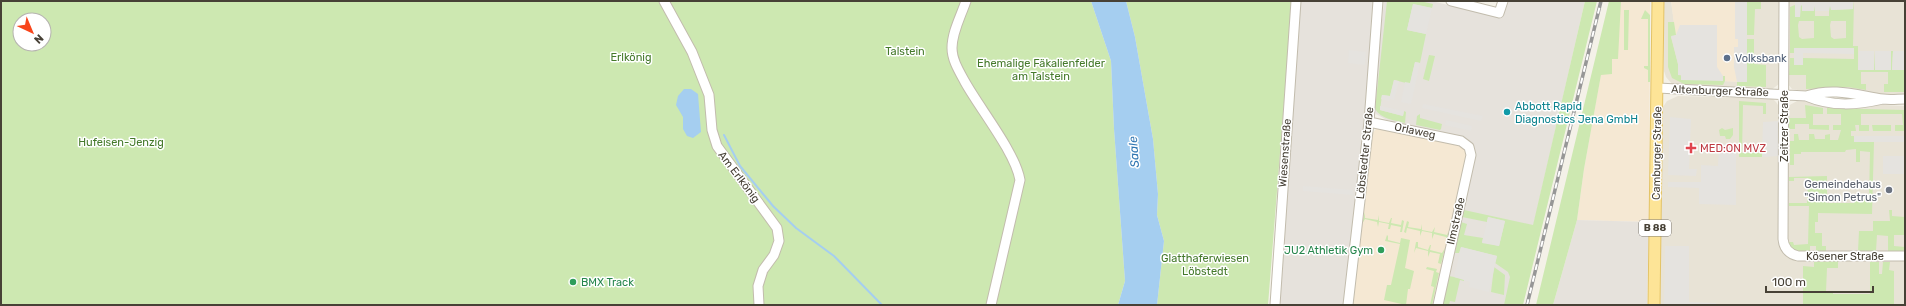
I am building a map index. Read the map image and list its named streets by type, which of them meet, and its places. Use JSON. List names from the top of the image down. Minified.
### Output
{"streets":{"main road":["Camburger Straße","B 88"],"street":["Altenburger Straße","Zeitzer Straße","Orlaweg","Wiesenstraße","Löbstedter Straße","Am Erlkönig","Ilmstraße","Kösener Straße"]},"crossings":[["Altenburger Straße","Zeitzer Straße"],["Altenburger Straße","Camburger Straße"],["Zeitzer Straße","Kösener Straße"],["Orlaweg","Löbstedter Straße"],["Orlaweg","Ilmstraße"]],"water":["Saale"],"parks":["Talstein","Erlkönig","Ehemalige Fäkalienfelder am Talstein","Hufeisen-Jenzig","Glatthaferwiesen Löbstedt"],"places":{"other":["Volksbank","Abbott Rapid Diagnostics Jena GmbH","Gemeindehaus \"Simon Petrus\"","JU2 Athletik Gym","BMX Track"],"health":["MED:ON MVZ"]},"scale_bar":"100 m","north":"bottom right"}
